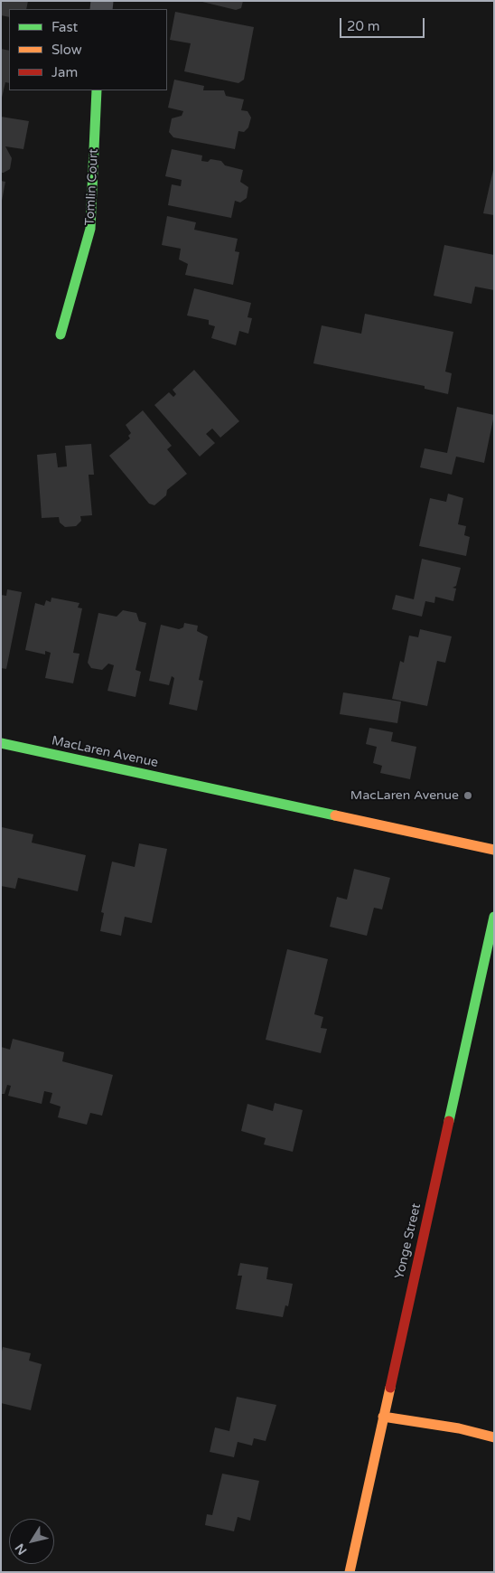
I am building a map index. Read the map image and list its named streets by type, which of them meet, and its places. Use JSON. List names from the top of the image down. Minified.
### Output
{"streets":{"street":["Tomlin Court","MacLaren Avenue","Yonge Street"]},"places":["MacLaren Avenue"],"legend":["Fast","Slow","Jam"],"scale_bar":"20 m","north":"bottom left"}
